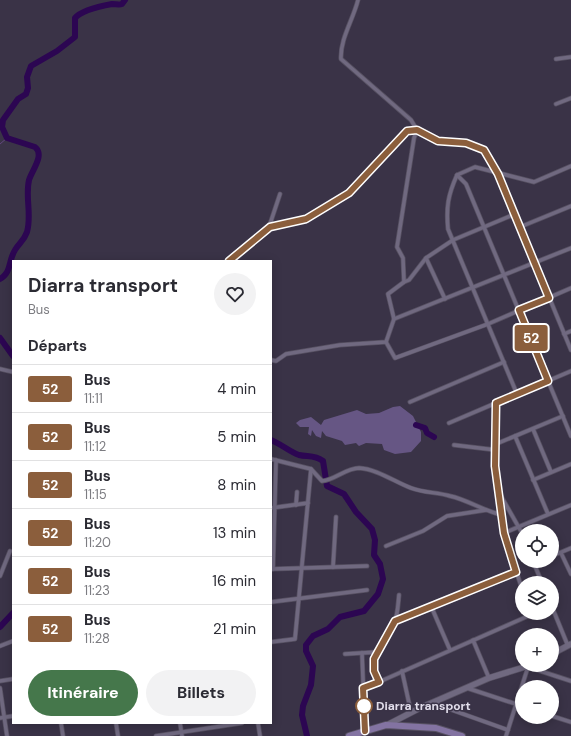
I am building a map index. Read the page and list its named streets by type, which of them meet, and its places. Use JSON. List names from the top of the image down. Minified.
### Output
{"places":["Diarra transport"],"lines":["bus line 52"],"page":{"on_map":"52","heading":[["Diarra transport","Bus"],"Départs"],"list":[{"mark":"52","name":"Bus","note":"11:11","value":"4 min"},{"mark":"52","name":"Bus","note":"11:12","value":"5 min"},{"mark":"52","name":"Bus","note":"11:15","value":"8 min"},{"mark":"52","name":"Bus","note":"11:20","value":"13 min"},{"mark":"52","name":"Bus","note":"11:23","value":"16 min"},{"mark":"52","name":"Bus","note":"11:28","value":"21 min"}],"map_buttons":["+","−"],"buttons":["Itinéraire","Billets"]}}
